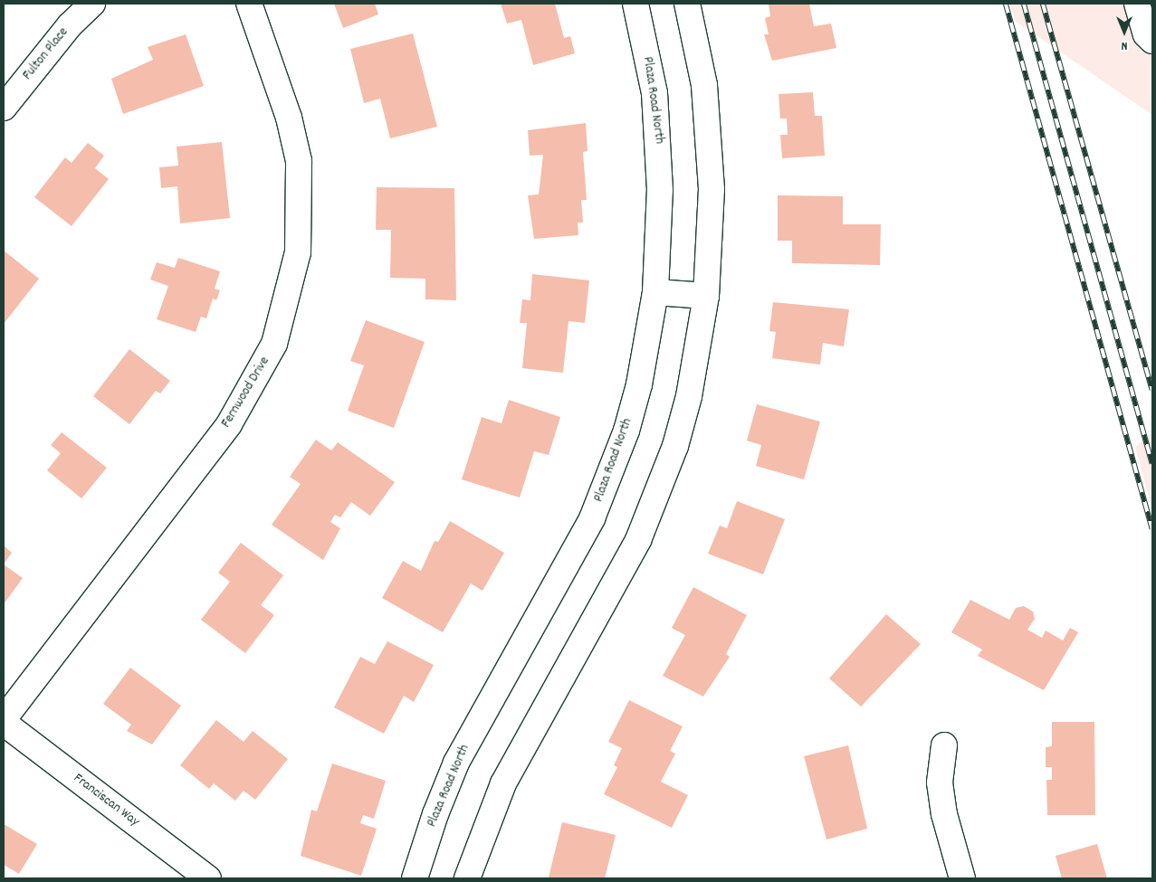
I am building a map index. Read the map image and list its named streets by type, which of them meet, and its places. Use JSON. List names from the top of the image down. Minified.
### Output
{"streets":{"street":["Fulton Place","Plaza Road North","Fernwood Drive","Franciscan Way"]},"crossings":[["Fernwood Drive","Franciscan Way"]],"north":"bottom"}
